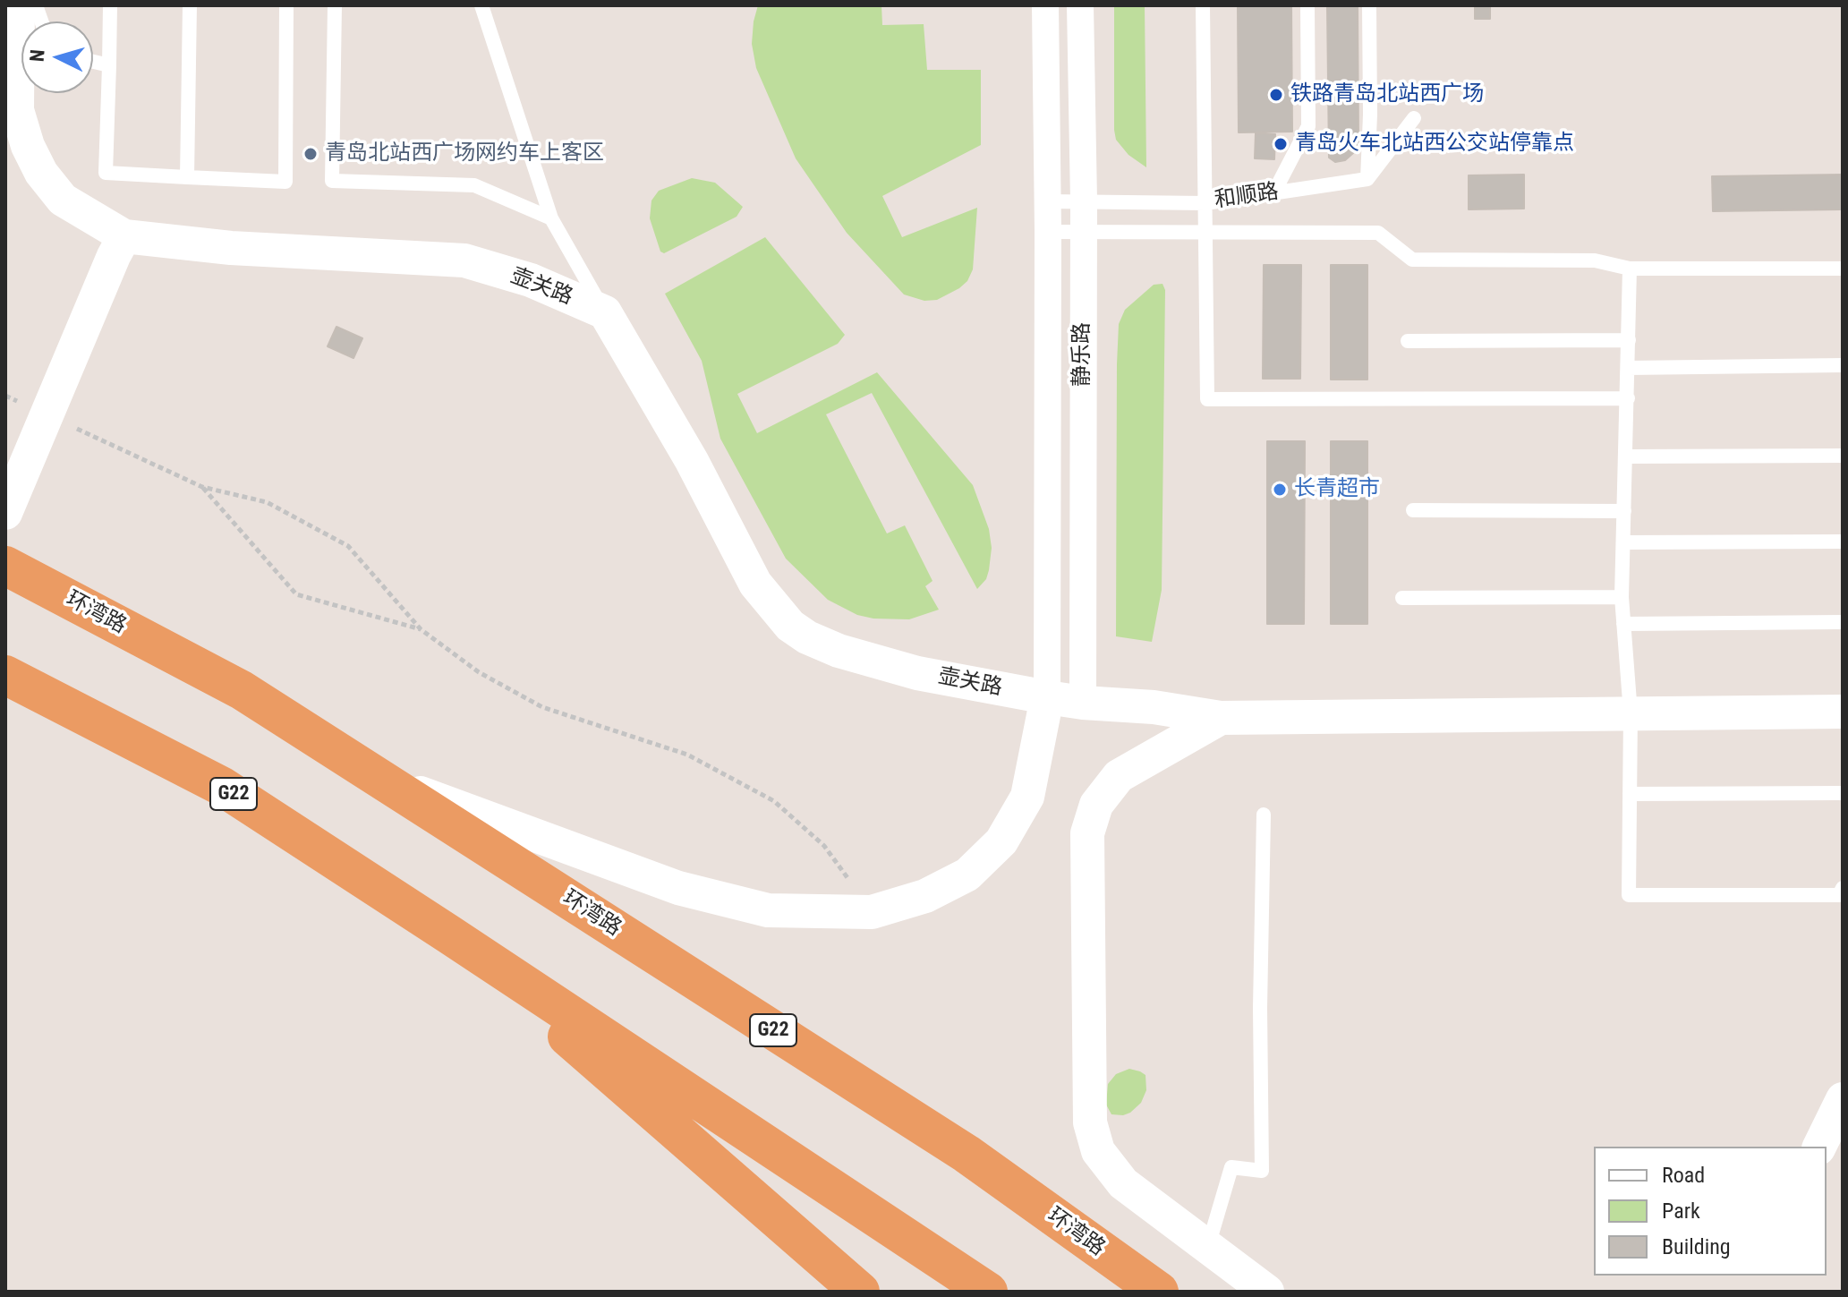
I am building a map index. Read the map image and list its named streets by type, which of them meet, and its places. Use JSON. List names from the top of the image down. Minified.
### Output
{"streets":{"highway":["环湾路","G22"],"street":["壶关路","静乐路"],"lane":["和顺路"]},"crossings":[["和顺路","静乐路"],["壶关路","静乐路"]],"places":["铁路青岛北站西广场","青岛火车北站西公交站停靠点","青岛北站西广场网约车上客区","长青超市"],"legend":["Road","Park","Building"],"north":"left"}
